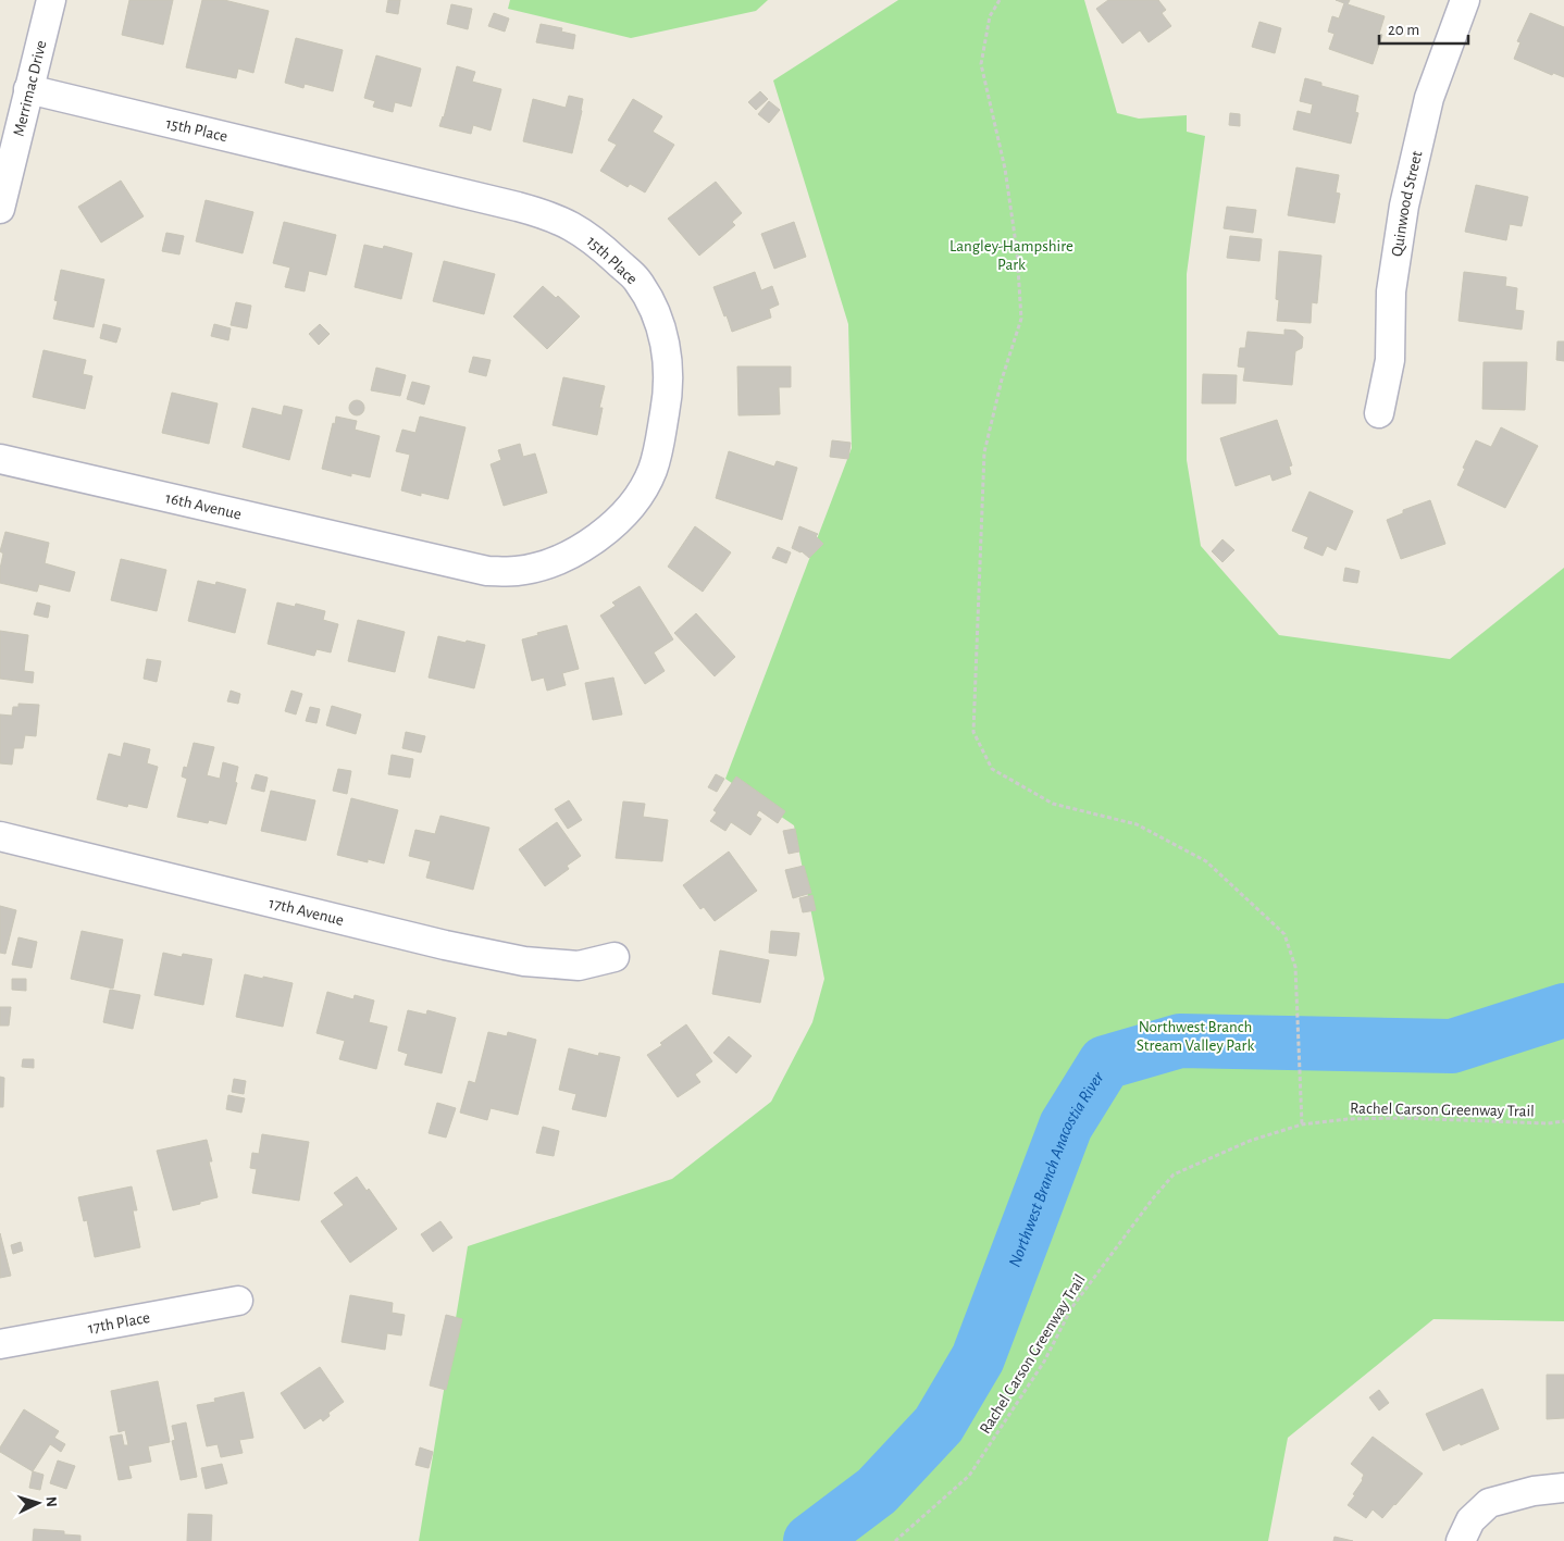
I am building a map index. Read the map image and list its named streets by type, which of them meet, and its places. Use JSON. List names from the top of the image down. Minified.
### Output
{"streets":{"street":["Merrimac Drive","15th Place","Quinwood Street","16th Avenue","17th Avenue","17th Place"],"path":["Rachel Carson Greenway Trail"]},"crossings":[["Merrimac Drive","15th Place"],["15th Place","16th Avenue"]],"water":["Northwest Branch Anacostia River"],"parks":["Langley-Hampshire Park","Northwest Branch Stream Valley Park"],"scale_bar":"20 m","north":"right"}
